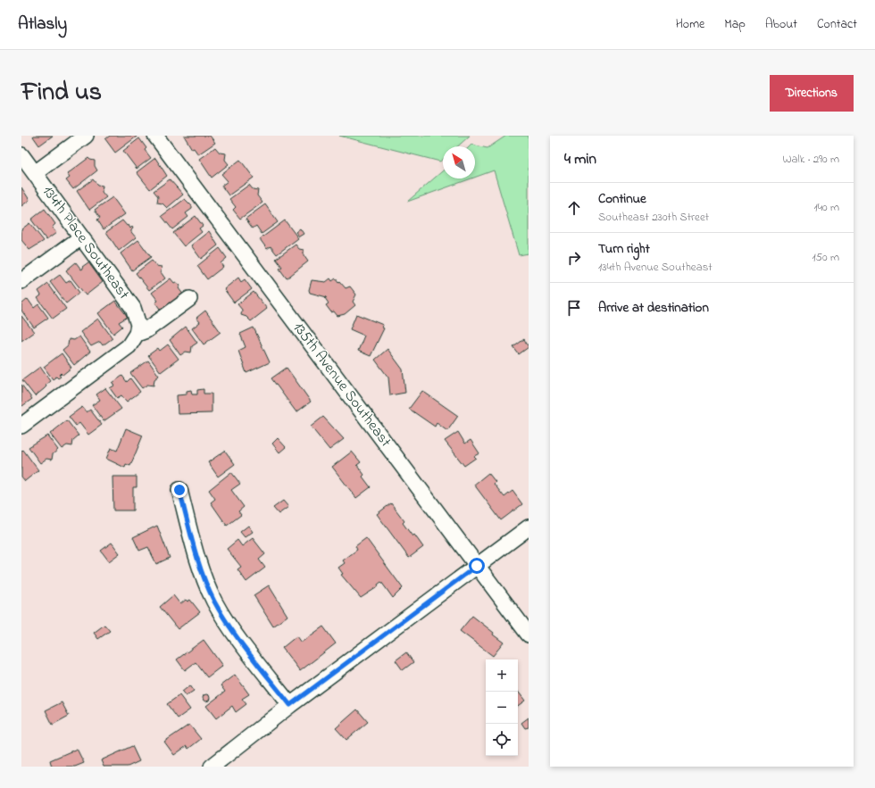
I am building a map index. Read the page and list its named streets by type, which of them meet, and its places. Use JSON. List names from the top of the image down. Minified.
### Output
{"streets":{"street":["134th Place Southeast","135th Avenue Southeast"]},"north":"top left","page":{"header":"Atlasly","nav":["Home","Map","About","Contact"],"title":"Find us","buttons":"Directions","heading":["4 min","Walk · 290 m"],"list":[["Continue","Southeast 230th Street","140 m"],["Turn right","134th Avenue Southeast","150 m"],"Arrive at destination"],"map_buttons":["+","−"]}}
